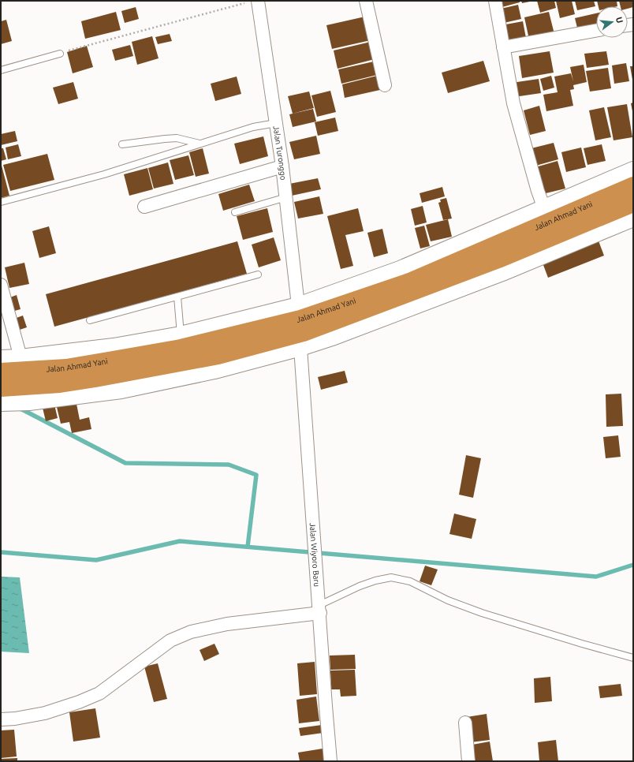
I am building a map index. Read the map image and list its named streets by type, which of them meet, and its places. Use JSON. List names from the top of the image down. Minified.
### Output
{"streets":{"highway":["Jalan Ahmad Yani"],"street":["Jalan Turonggo","Jalan Wiyoro Baru"]},"north":"right"}
